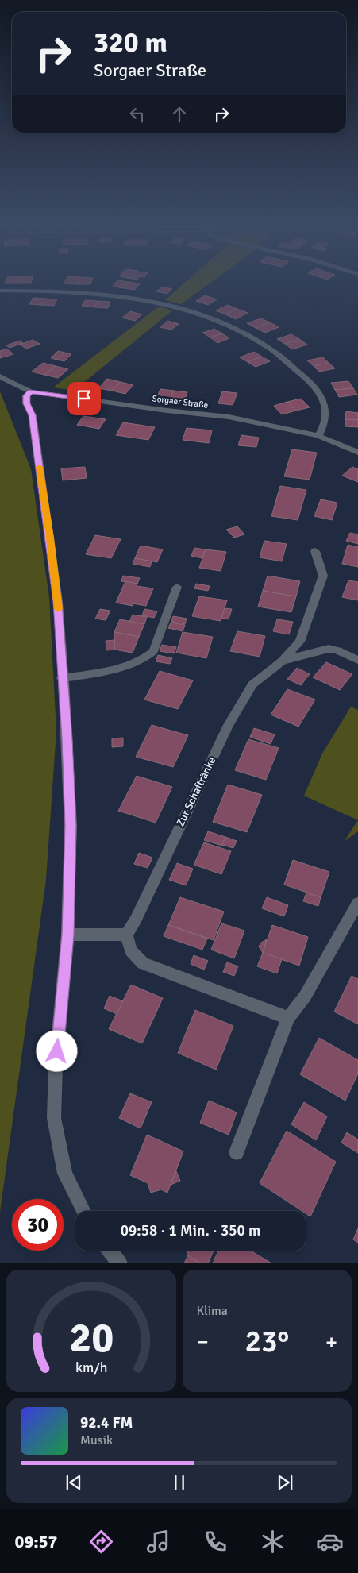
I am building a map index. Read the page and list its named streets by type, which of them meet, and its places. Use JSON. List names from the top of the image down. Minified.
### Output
{"streets":{"street":["Sorgaer Straße","Zur Schaftränke"]},"page":{"turn":["320 m","Sorgaer Straße"],"limit":"30","trip":"09:58 · 1 Min. · 350 m","tile":"Klima","heat":["−","23°","+"],"song":["92.4 FM","Musik"],"tabs":"09:57","gauge":["20","km/h"]}}
